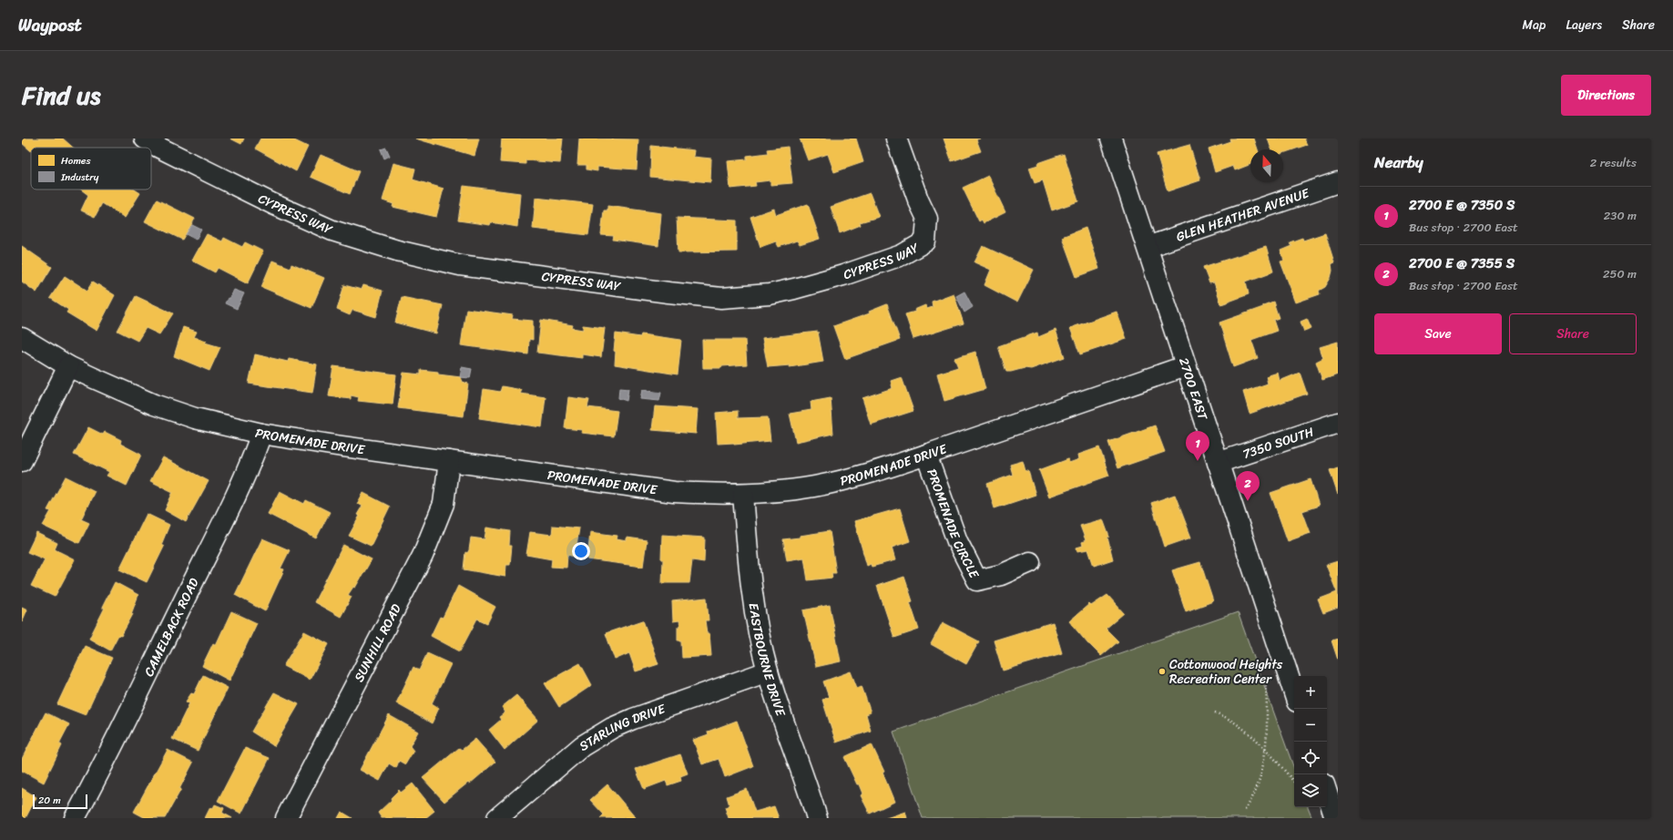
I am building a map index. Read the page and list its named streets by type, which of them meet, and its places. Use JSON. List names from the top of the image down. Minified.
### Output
{"streets":{"street":["CYPRESS WAY","GLEN HEATHER AVENUE","2700 EAST","PROMENADE DRIVE","7350 SOUTH","PROMENADE CIRCLE","CAMELBACK ROAD","SUNHILL ROAD","EASTBOURNE DRIVE","STARLING DRIVE"]},"crossings":[["GLEN HEATHER AVENUE","2700 EAST"],["2700 EAST","PROMENADE DRIVE"],["2700 EAST","7350 SOUTH"],["PROMENADE DRIVE","PROMENADE CIRCLE"],["PROMENADE DRIVE","CAMELBACK ROAD"],["PROMENADE DRIVE","SUNHILL ROAD"],["PROMENADE DRIVE","EASTBOURNE DRIVE"],["EASTBOURNE DRIVE","STARLING DRIVE"]],"places":["Cottonwood Heights Recreation Center"],"legend":["Homes","Industry"],"scale_bar":"20 m","north":"top","page":{"header":"Waypost","nav":["Map","Layers","Share"],"title":"Find us","buttons":["Directions",["Save","Share"]],"heading":["Nearby","2 results"],"list":[{"mark":"1","name":"2700 E @ 7350 S","note":"Bus stop · 2700 East","value":"230 m"},{"mark":"2","name":"2700 E @ 7355 S","note":"Bus stop · 2700 East","value":"250 m"}],"pins":["1","2"],"map_buttons":["+","−"],"scale":"20 m"}}
